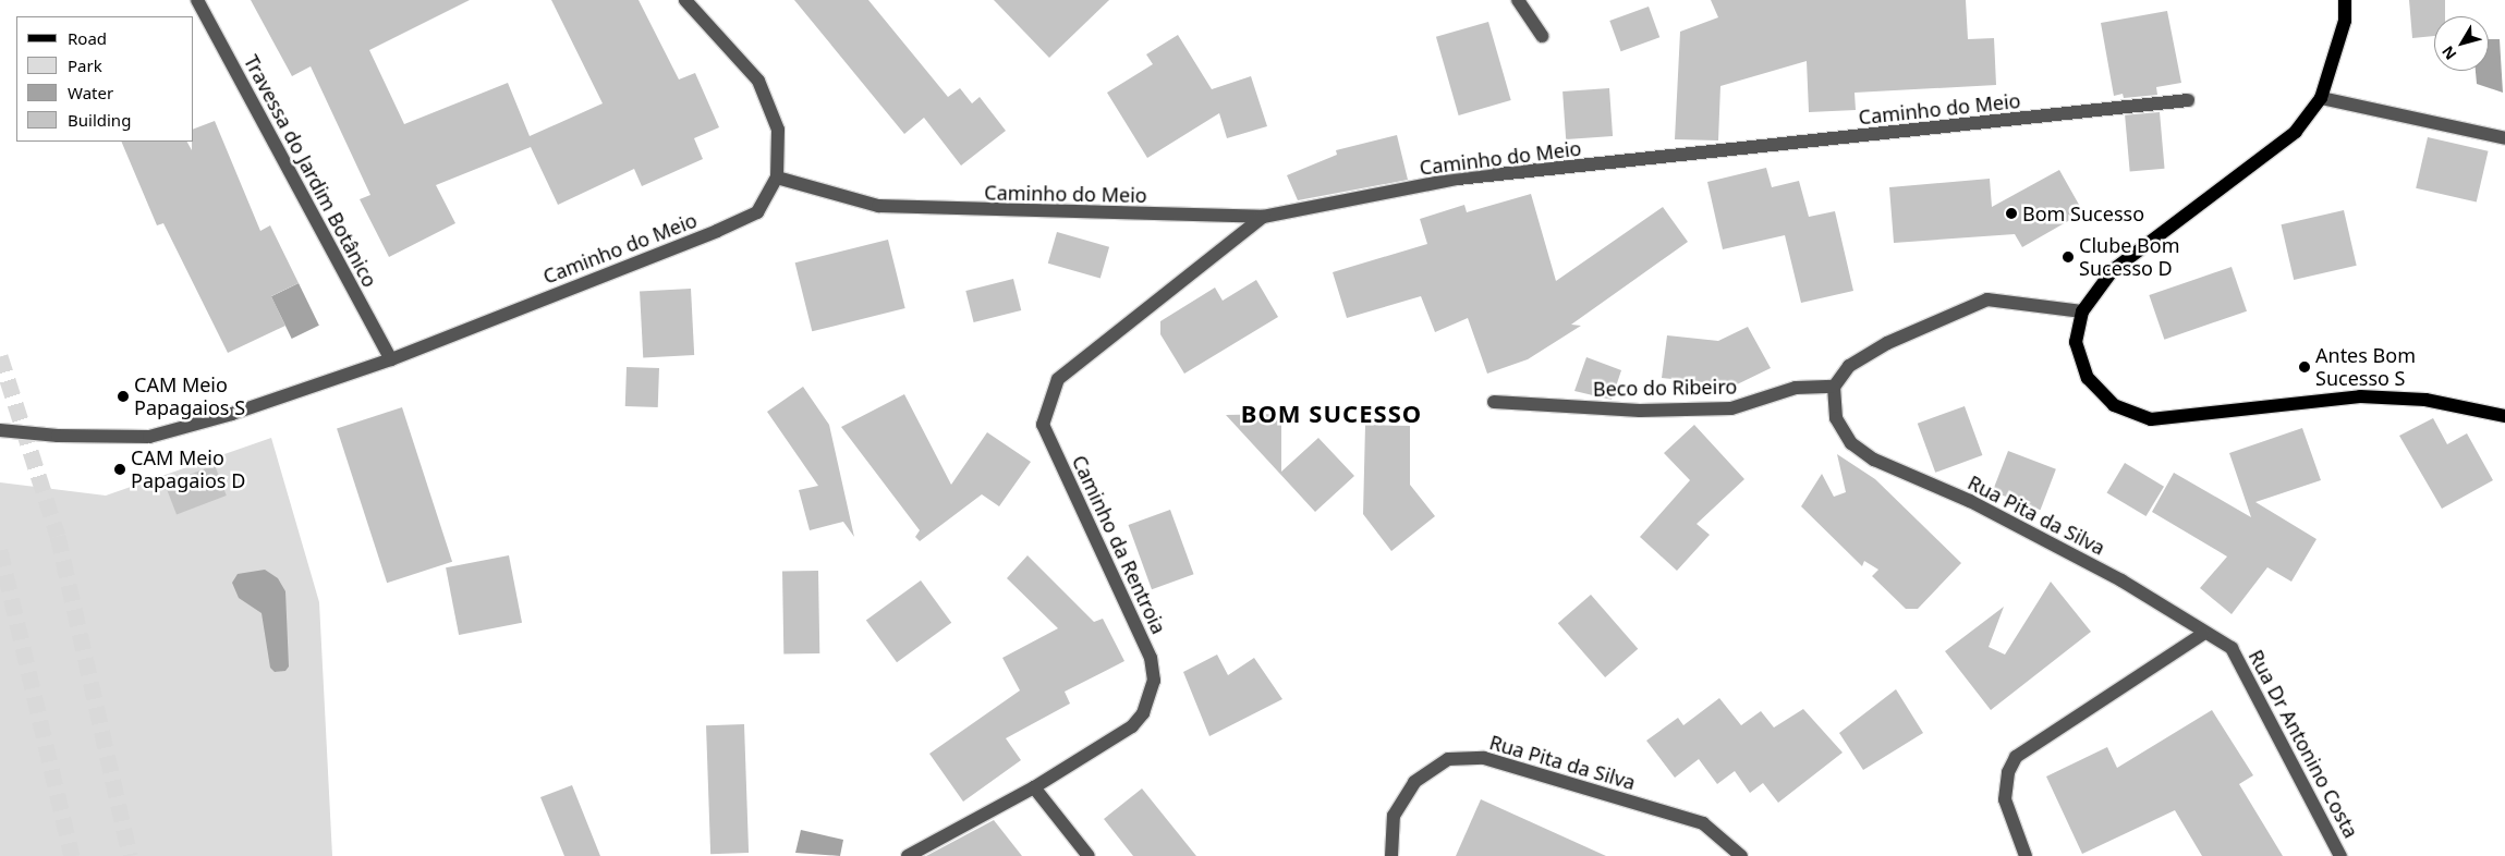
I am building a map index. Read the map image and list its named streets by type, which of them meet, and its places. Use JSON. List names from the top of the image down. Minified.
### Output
{"streets":{"street":["Caminho do Meio","Travessa do Jardim Botânico","Beco do Ribeiro","Rua Pita da Silva","Caminho da Rentroia","Rua Dr Antonino Costa"]},"crossings":[["Caminho do Meio","Travessa do Jardim Botânico"],["Caminho do Meio","Caminho da Rentroia"],["Beco do Ribeiro","Rua Pita da Silva"],["Rua Pita da Silva","Rua Dr Antonino Costa"]],"districts":["BOM SUCESSO"],"places":["Bom Sucesso","Clube Bom Sucesso D","Antes Bom Sucesso S","CAM Meio Papagaios S","CAM Meio Papagaios D"],"legend":["Road","Park","Water","Building"],"north":"bottom left"}
